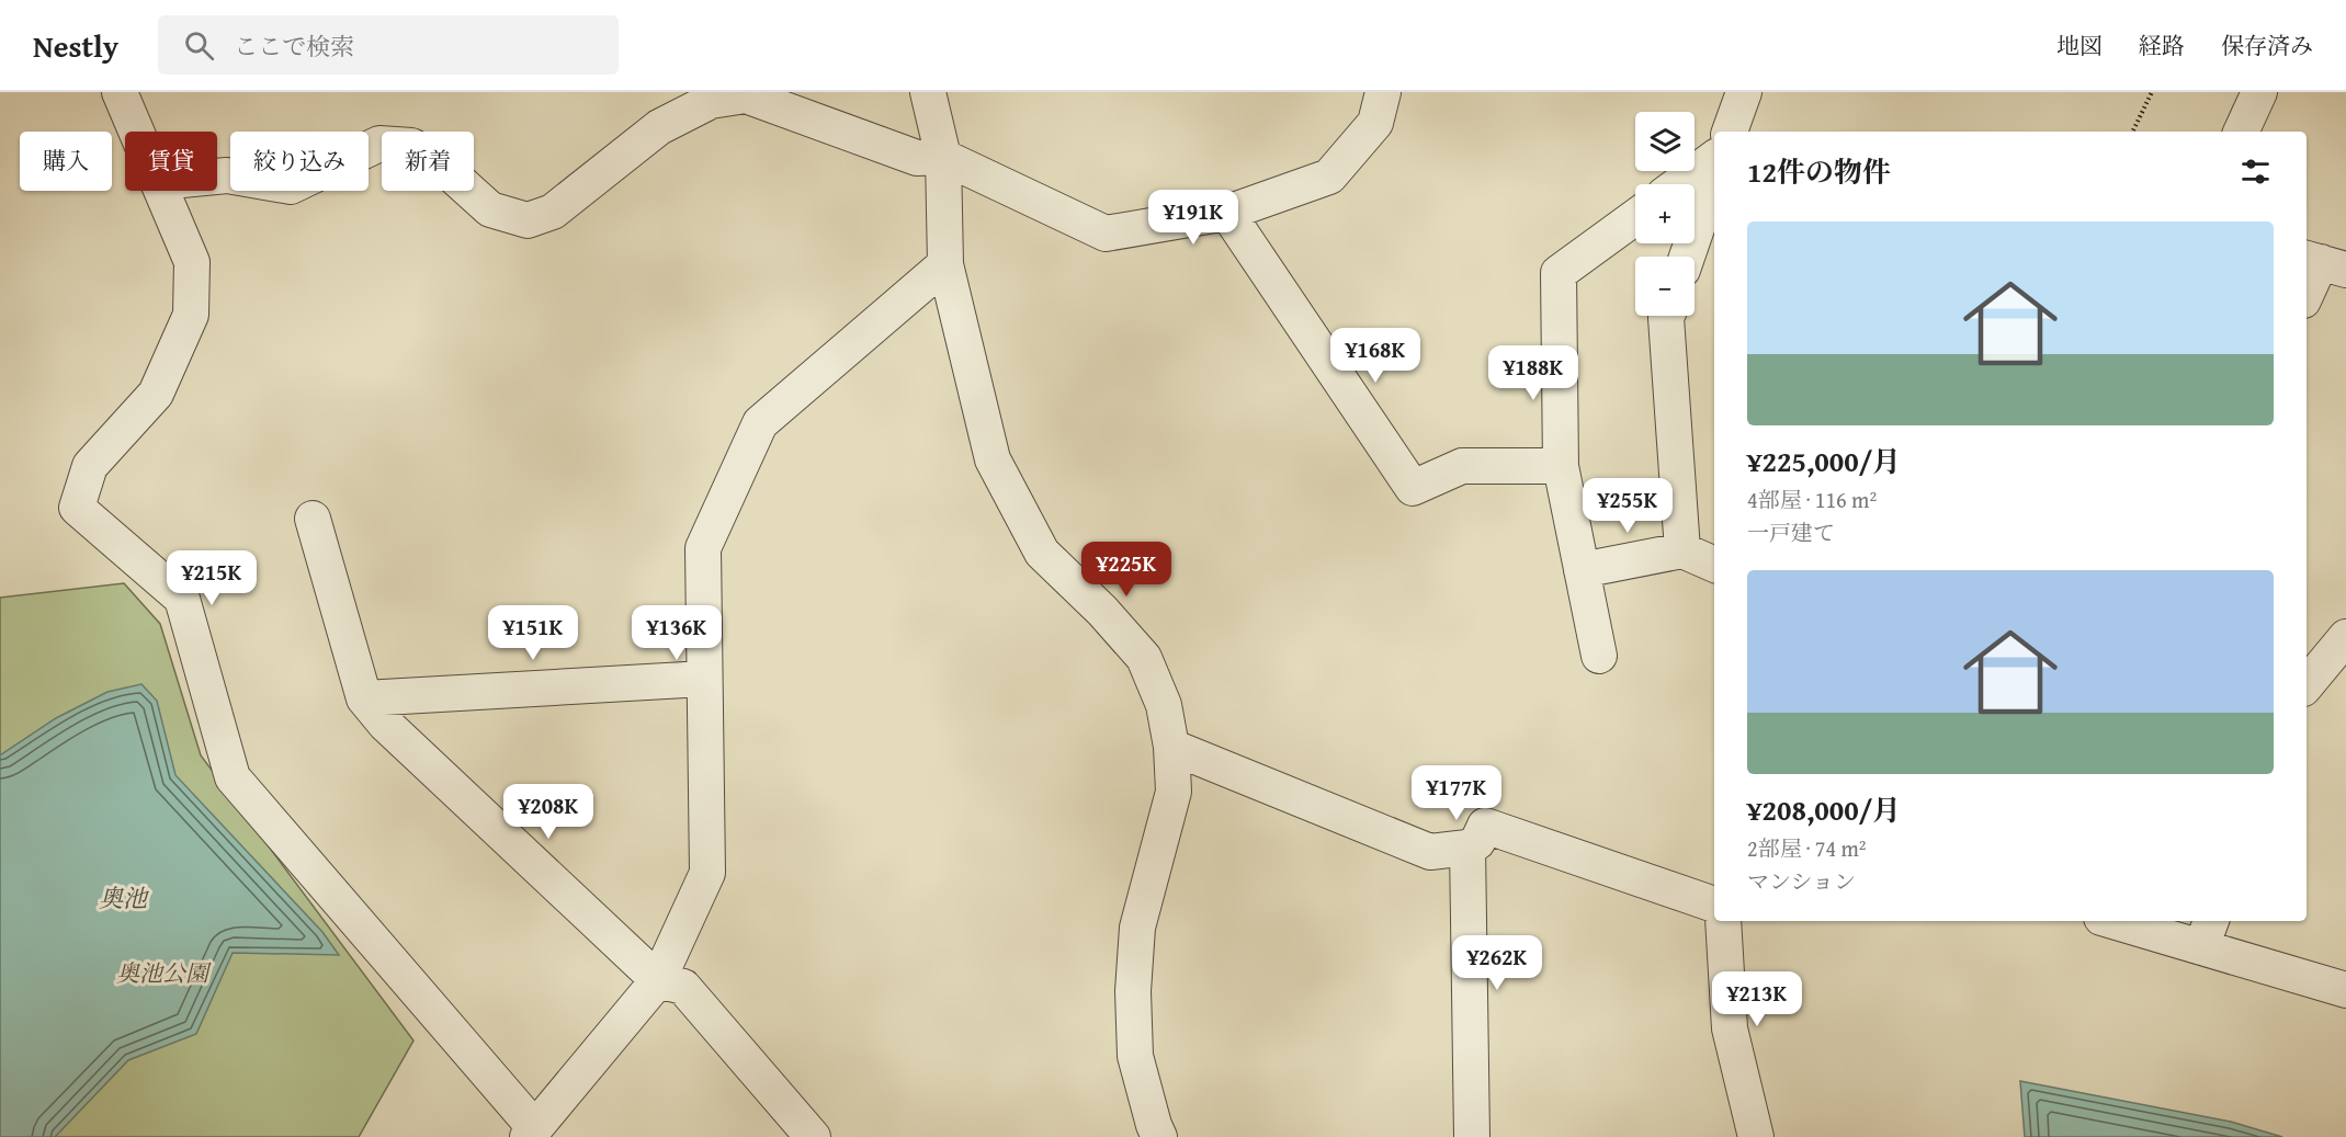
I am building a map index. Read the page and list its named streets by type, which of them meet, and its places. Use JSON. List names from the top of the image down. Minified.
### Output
{"water":["奥池"],"parks":["奥池公園"],"page":{"header":"Nestly","search":"ここで検索","nav":["地図","経路","保存済み"],"map_buttons":["+","−"],"chip":["購入","賃貸","絞り込み","新着"],"heading":"12件の物件","price":["¥191K","¥168K","¥188K","¥255K","¥225K","¥215K","¥151K","¥136K","¥177K","¥208K","¥262K","¥213K"],"list":[{"name":"¥225,000/月","note":"4部屋 · 116 m² · 一戸建て"},{"name":"¥208,000/月","note":"2部屋 · 74 m² · マンション"}]}}
